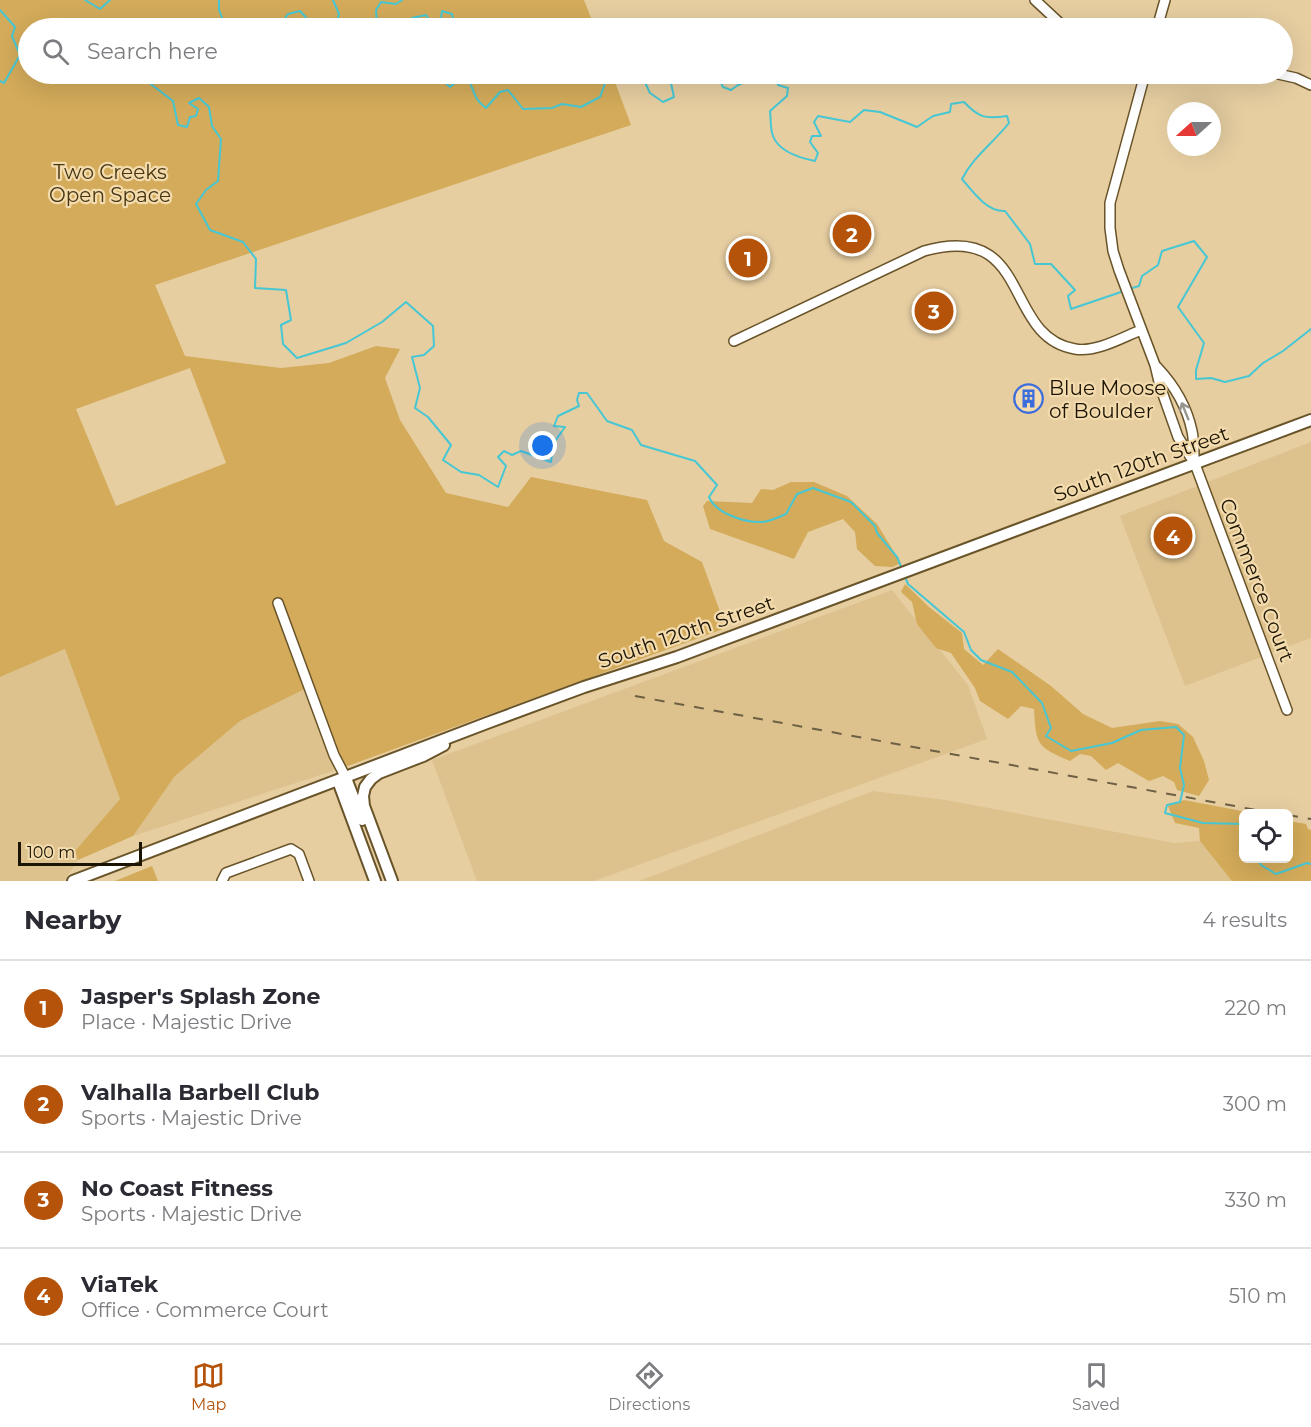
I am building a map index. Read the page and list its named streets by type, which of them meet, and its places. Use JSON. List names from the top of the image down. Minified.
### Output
{"streets":{"main road":["South 120th Street"],"street":["Commerce Court"]},"crossings":[["South 120th Street","Commerce Court"]],"parks":["Two Creeks Open Space"],"places":{"building":["Blue Moose of Boulder"]},"scale_bar":"100 m","north":"left","page":{"search":"Search here","pins":["2","1","3","4"],"scale":"100 m","heading":["Nearby","4 results"],"list":[{"mark":"1","name":"Jasper's Splash Zone","note":"Place · Majestic Drive","value":"220 m"},{"mark":"2","name":"Valhalla Barbell Club","note":"Sports · Majestic Drive","value":"300 m"},{"mark":"3","name":"No Coast Fitness","note":"Sports · Majestic Drive","value":"330 m"},{"mark":"4","name":"ViaTek","note":"Office · Commerce Court","value":"510 m"}],"nav":["Map","Directions","Saved"]}}
